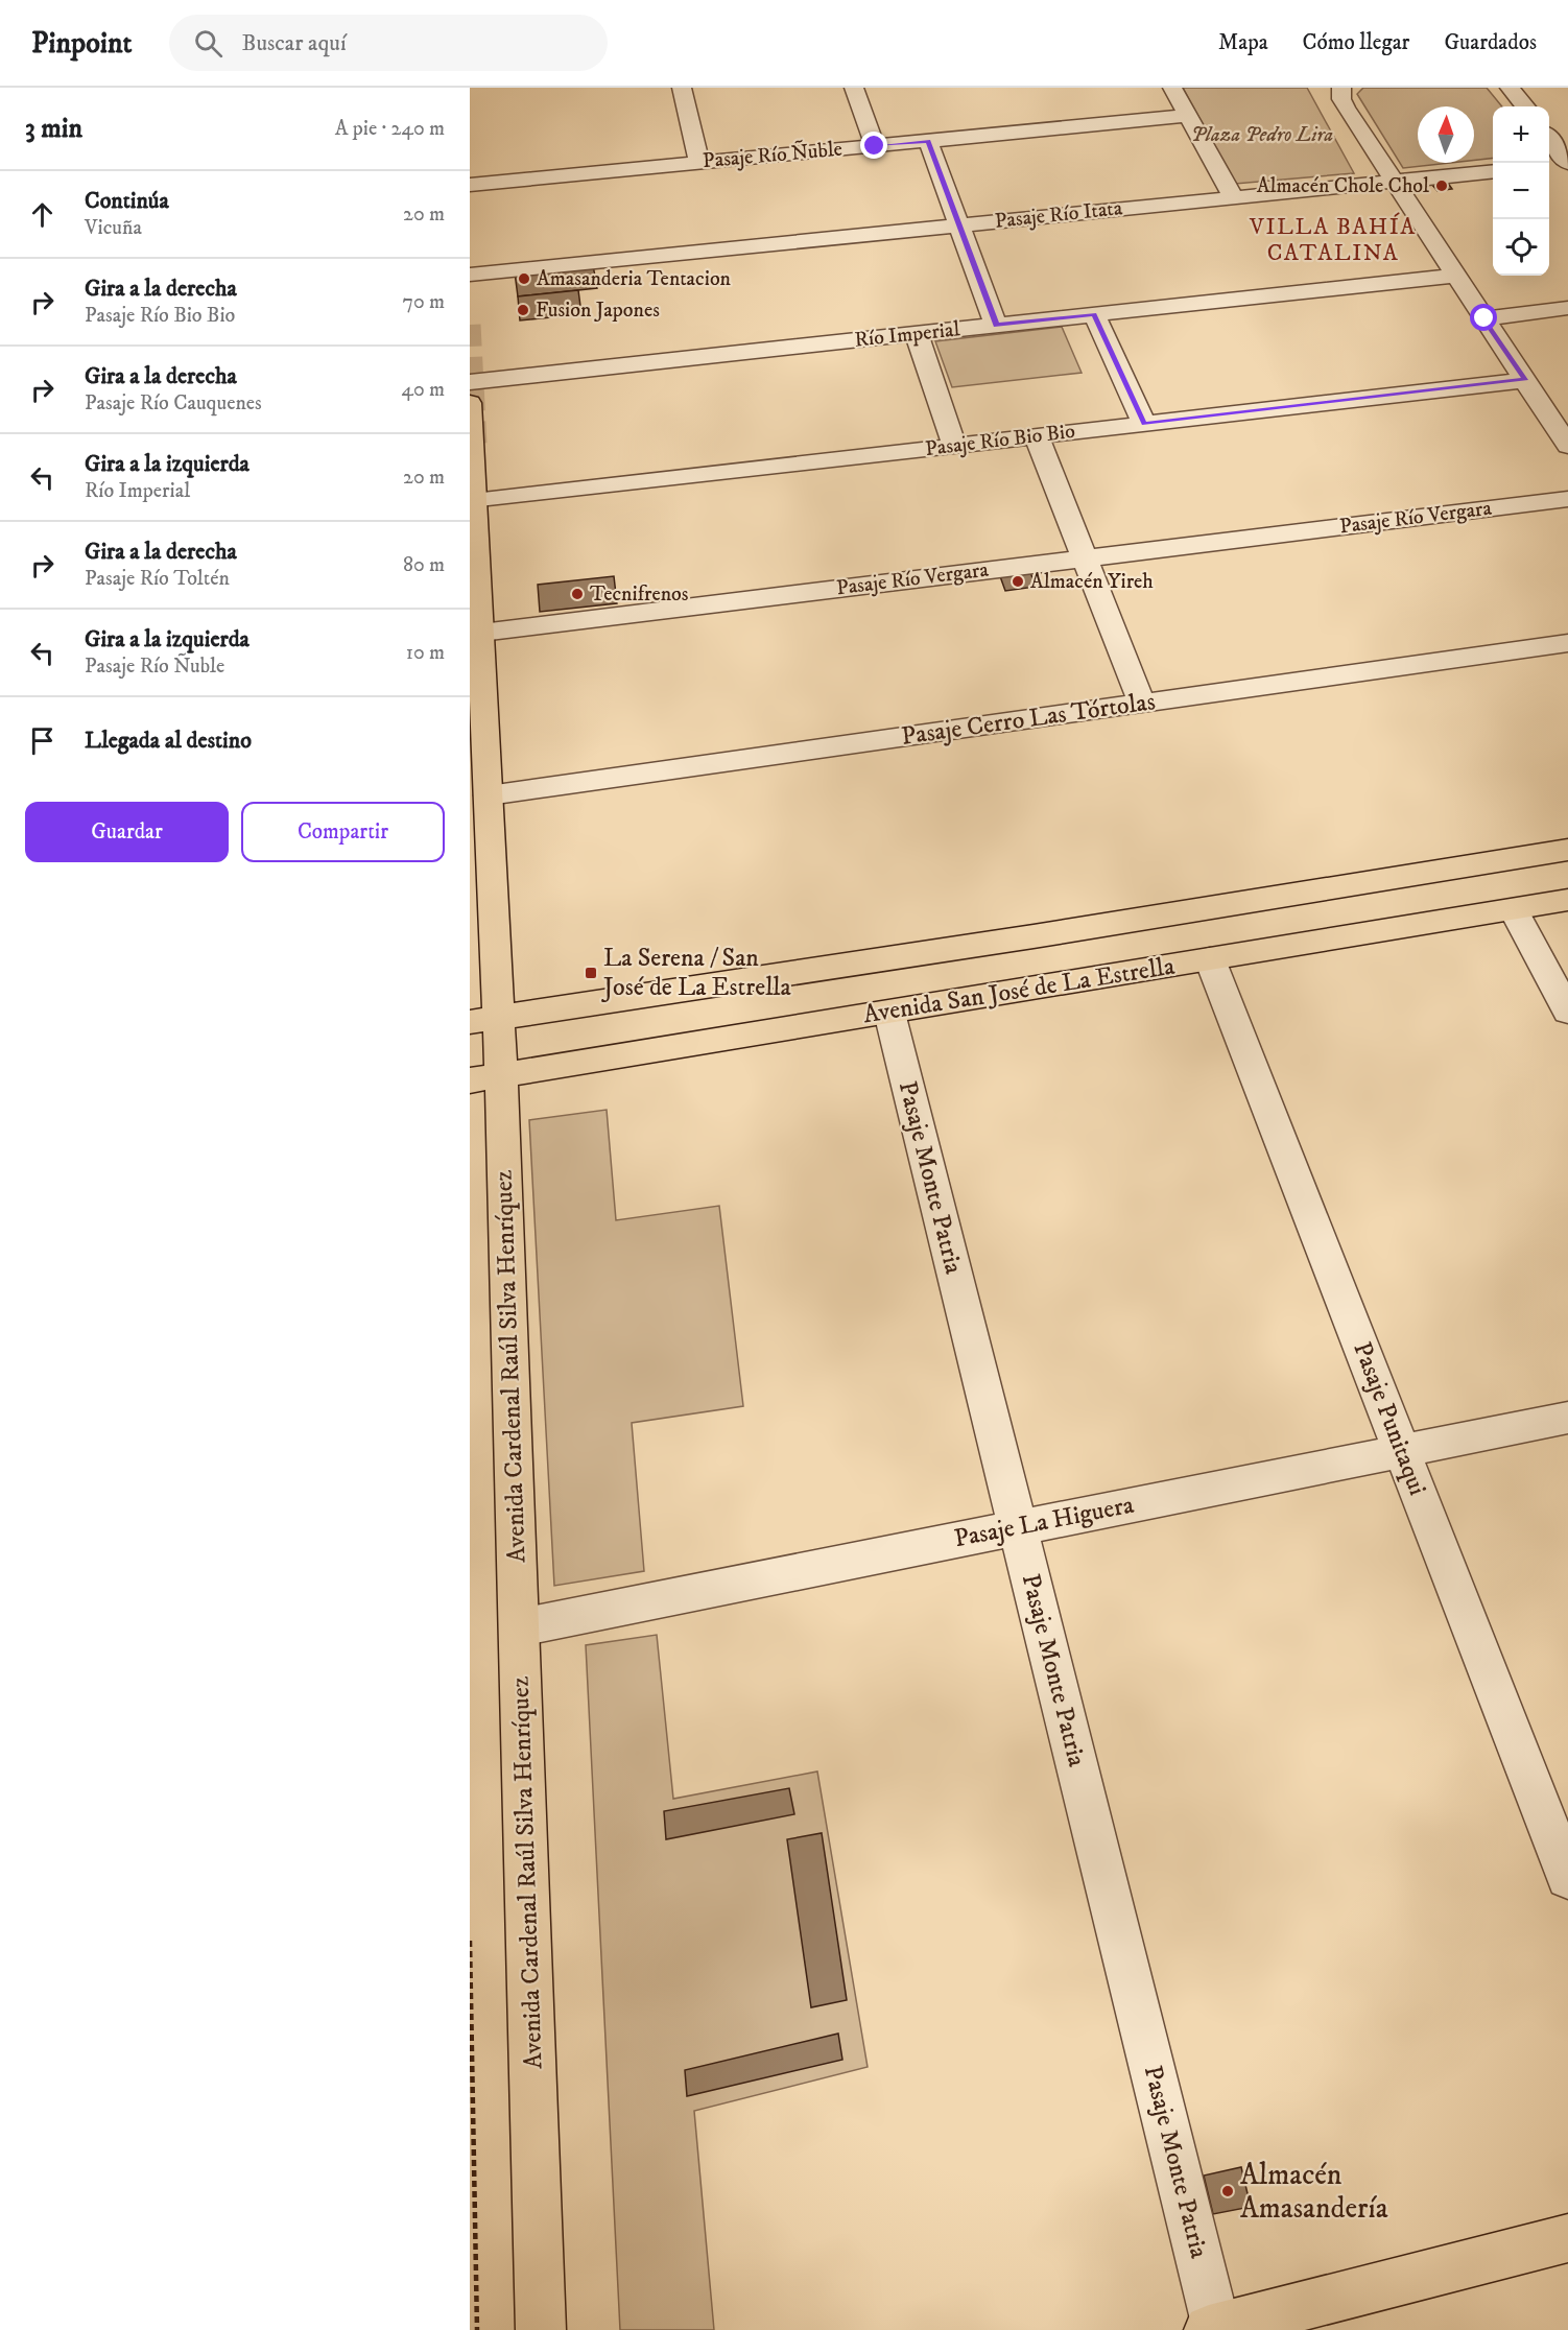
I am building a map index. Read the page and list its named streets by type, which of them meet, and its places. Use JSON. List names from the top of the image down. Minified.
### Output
{"streets":{"main road":["Avenida San José de La Estrella","Avenida Cardenal Raúl Silva Henríquez"],"street":["Pasaje Río Ñuble","Pasaje Río Itata","Río Imperial","Pasaje Río Bio Bio","Pasaje Río Vergara","Pasaje Cerro Las Tórtolas","Pasaje Monte Patria","Pasaje Punitaqui","Pasaje La Higuera"]},"crossings":[["Pasaje Río Bio Bio","Avenida Cardenal Raúl Silva Henríquez"],["Pasaje Río Vergara","Avenida Cardenal Raúl Silva Henríquez"],["Pasaje Cerro Las Tórtolas","Avenida Cardenal Raúl Silva Henríquez"],["Avenida San José de La Estrella","Pasaje Monte Patria"],["Avenida San José de La Estrella","Avenida Cardenal Raúl Silva Henríquez"],["Avenida San José de La Estrella","Pasaje Punitaqui"],["Pasaje Monte Patria","Pasaje La Higuera"],["Avenida Cardenal Raúl Silva Henríquez","Pasaje La Higuera"],["Pasaje Punitaqui","Pasaje La Higuera"]],"districts":["VILLA BAHÍA CATALINA"],"parks":["Plaza Pedro Lira"],"places":{"other":["Almacén Chole Chol","Amasanderia Tentacion","Fusion Japones","Almacén Yireh","Tecnifrenos","Almacén Amasandería"],"transit":["La Serena / San José de La Estrella"]},"north":"top","page":{"header":"Pinpoint","search":"Buscar aquí","nav":["Mapa","Cómo llegar","Guardados"],"heading":["3 min","A pie · 240 m"],"map_buttons":["+","−"],"list":[["Continúa","Vicuña","20 m"],["Gira a la derecha","Pasaje Río Bio Bio","70 m"],["Gira a la derecha","Pasaje Río Cauquenes","40 m"],["Gira a la izquierda","Río Imperial","20 m"],["Gira a la derecha","Pasaje Río Toltén","80 m"],["Gira a la izquierda","Pasaje Río Ñuble","10 m"],"Llegada al destino"],"buttons":["Guardar","Compartir"]}}
